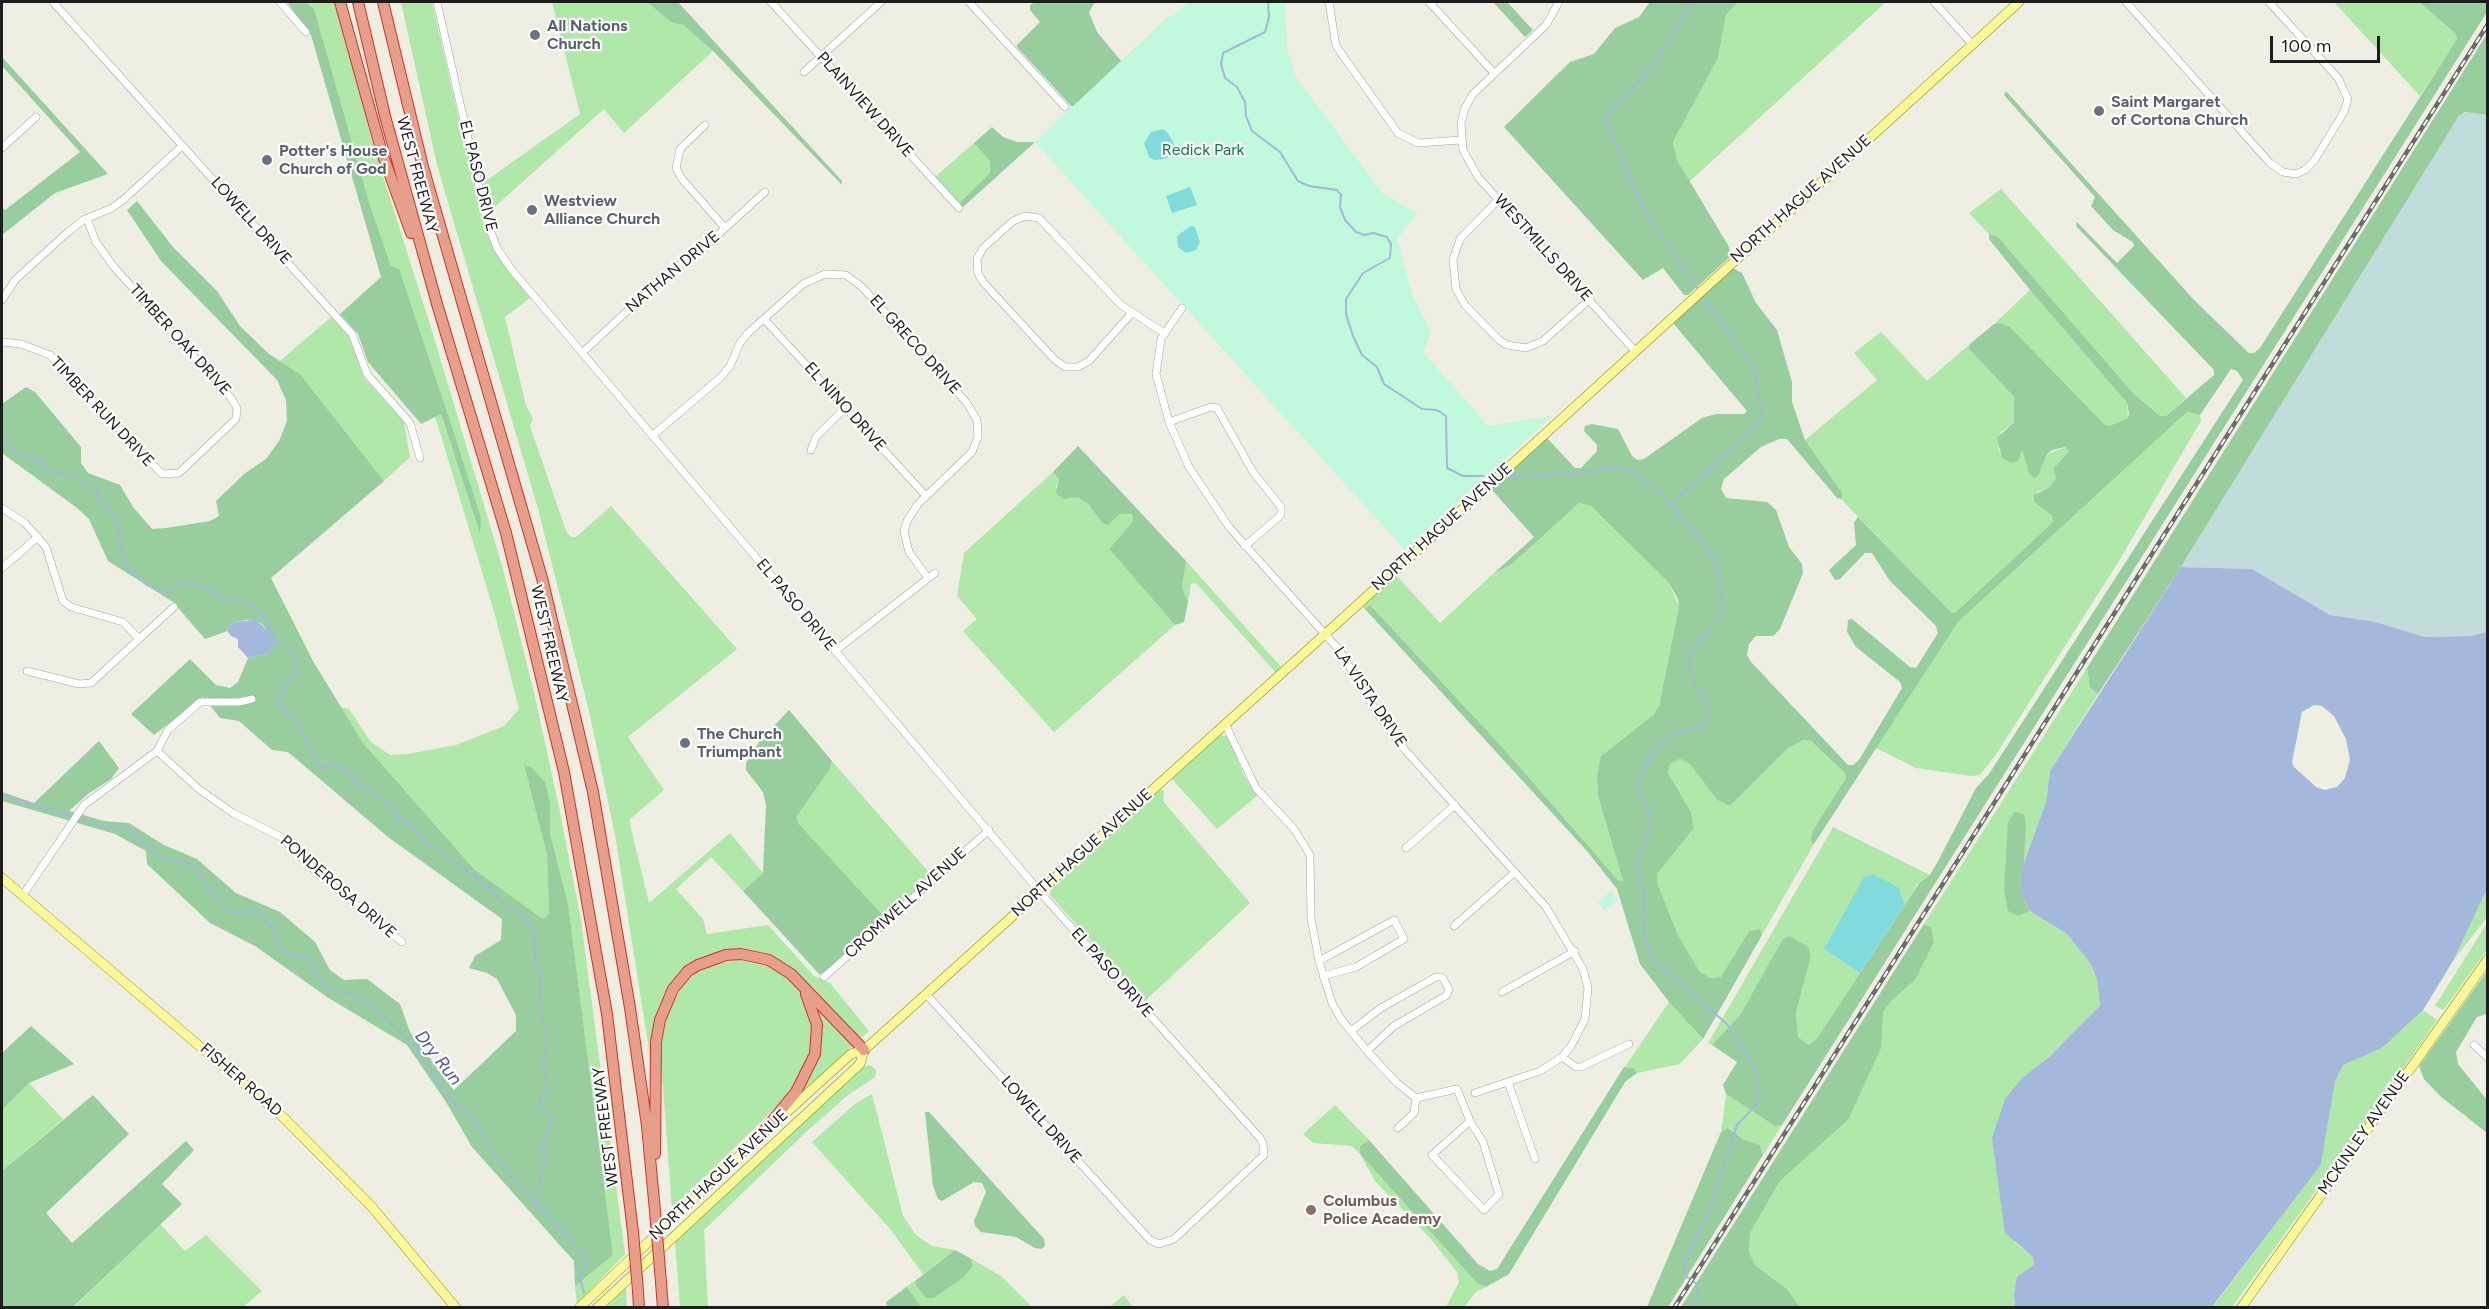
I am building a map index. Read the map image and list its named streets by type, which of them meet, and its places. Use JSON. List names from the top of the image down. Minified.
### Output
{"streets":{"highway":["WEST FREEWAY"],"main road":["NORTH HAGUE AVENUE","FISHER ROAD","MCKINLEY AVENUE"],"street":["PLAINVIEW DRIVE","EL PASO DRIVE","LOWELL DRIVE","WESTMILLS DRIVE","NATHAN DRIVE","TIMBER OAK DRIVE","EL GRECO DRIVE","EL NINO DRIVE","TIMBER RUN DRIVE","LA VISTA DRIVE","PONDEROSA DRIVE","CROMWELL AVENUE"]},"crossings":[["EL PASO DRIVE","NORTH HAGUE AVENUE"],["EL PASO DRIVE","LOWELL DRIVE"],["EL PASO DRIVE","NATHAN DRIVE"],["EL PASO DRIVE","CROMWELL AVENUE"],["NORTH HAGUE AVENUE","LOWELL DRIVE"],["NORTH HAGUE AVENUE","WESTMILLS DRIVE"],["NORTH HAGUE AVENUE","LA VISTA DRIVE"],["TIMBER OAK DRIVE","TIMBER RUN DRIVE"],["EL GRECO DRIVE","EL NINO DRIVE"]],"water":["Dry Run"],"parks":["Redick Park"],"places":["All Nations Church","Saint Margaret of Cortona Church","Potter's House Church of God","Westview Alliance Church","The Church Triumphant","Columbus Police Academy"],"scale_bar":"100 m"}
